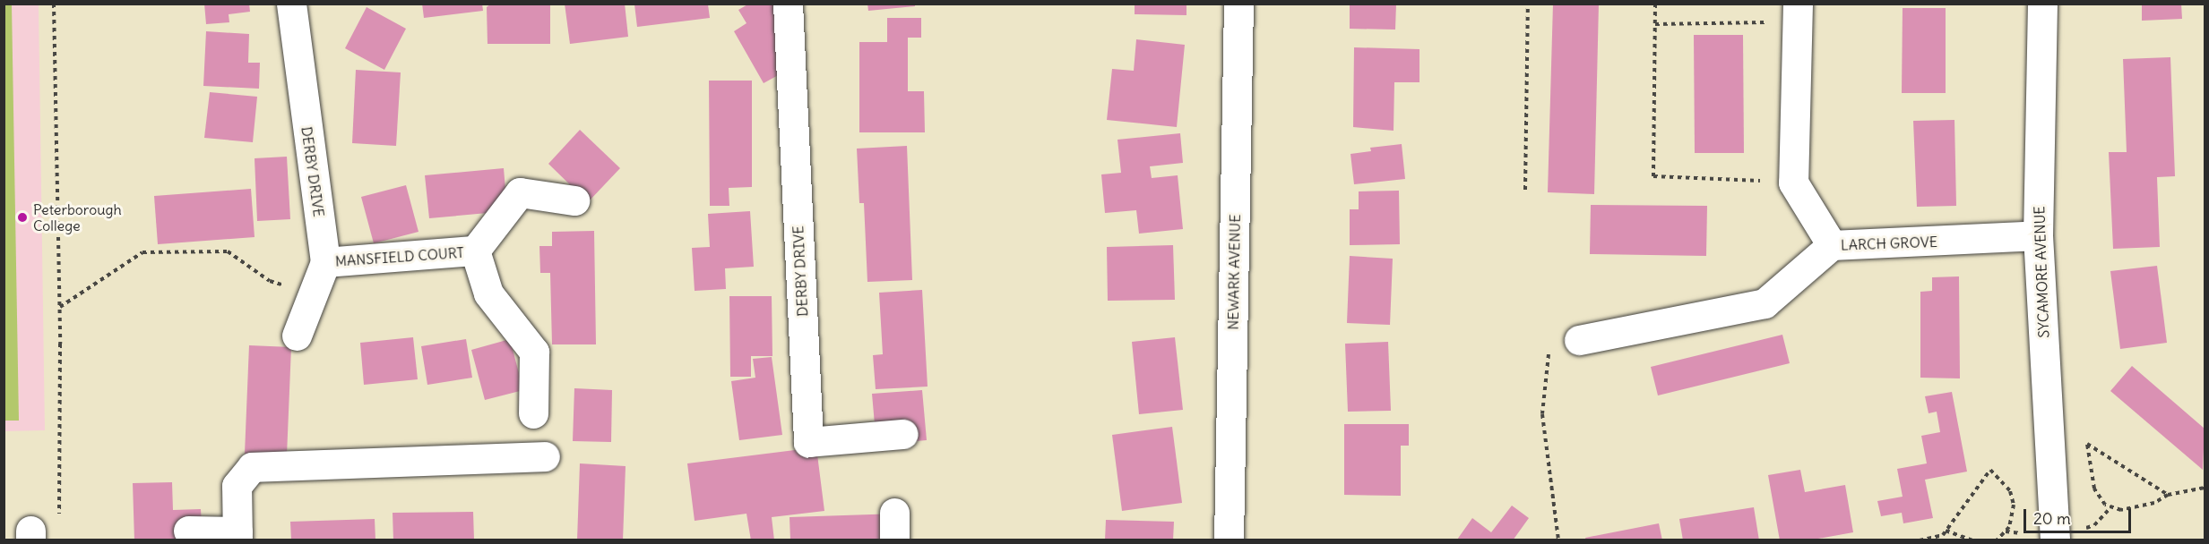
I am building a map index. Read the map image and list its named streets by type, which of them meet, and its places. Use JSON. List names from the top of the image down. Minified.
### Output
{"streets":{"street":["DERBY DRIVE","LARCH GROVE","MANSFIELD COURT","NEWARK AVENUE","SYCAMORE AVENUE"]},"crossings":[["DERBY DRIVE","MANSFIELD COURT"],["LARCH GROVE","SYCAMORE AVENUE"]],"places":["Peterborough College"],"scale_bar":"20 m"}
